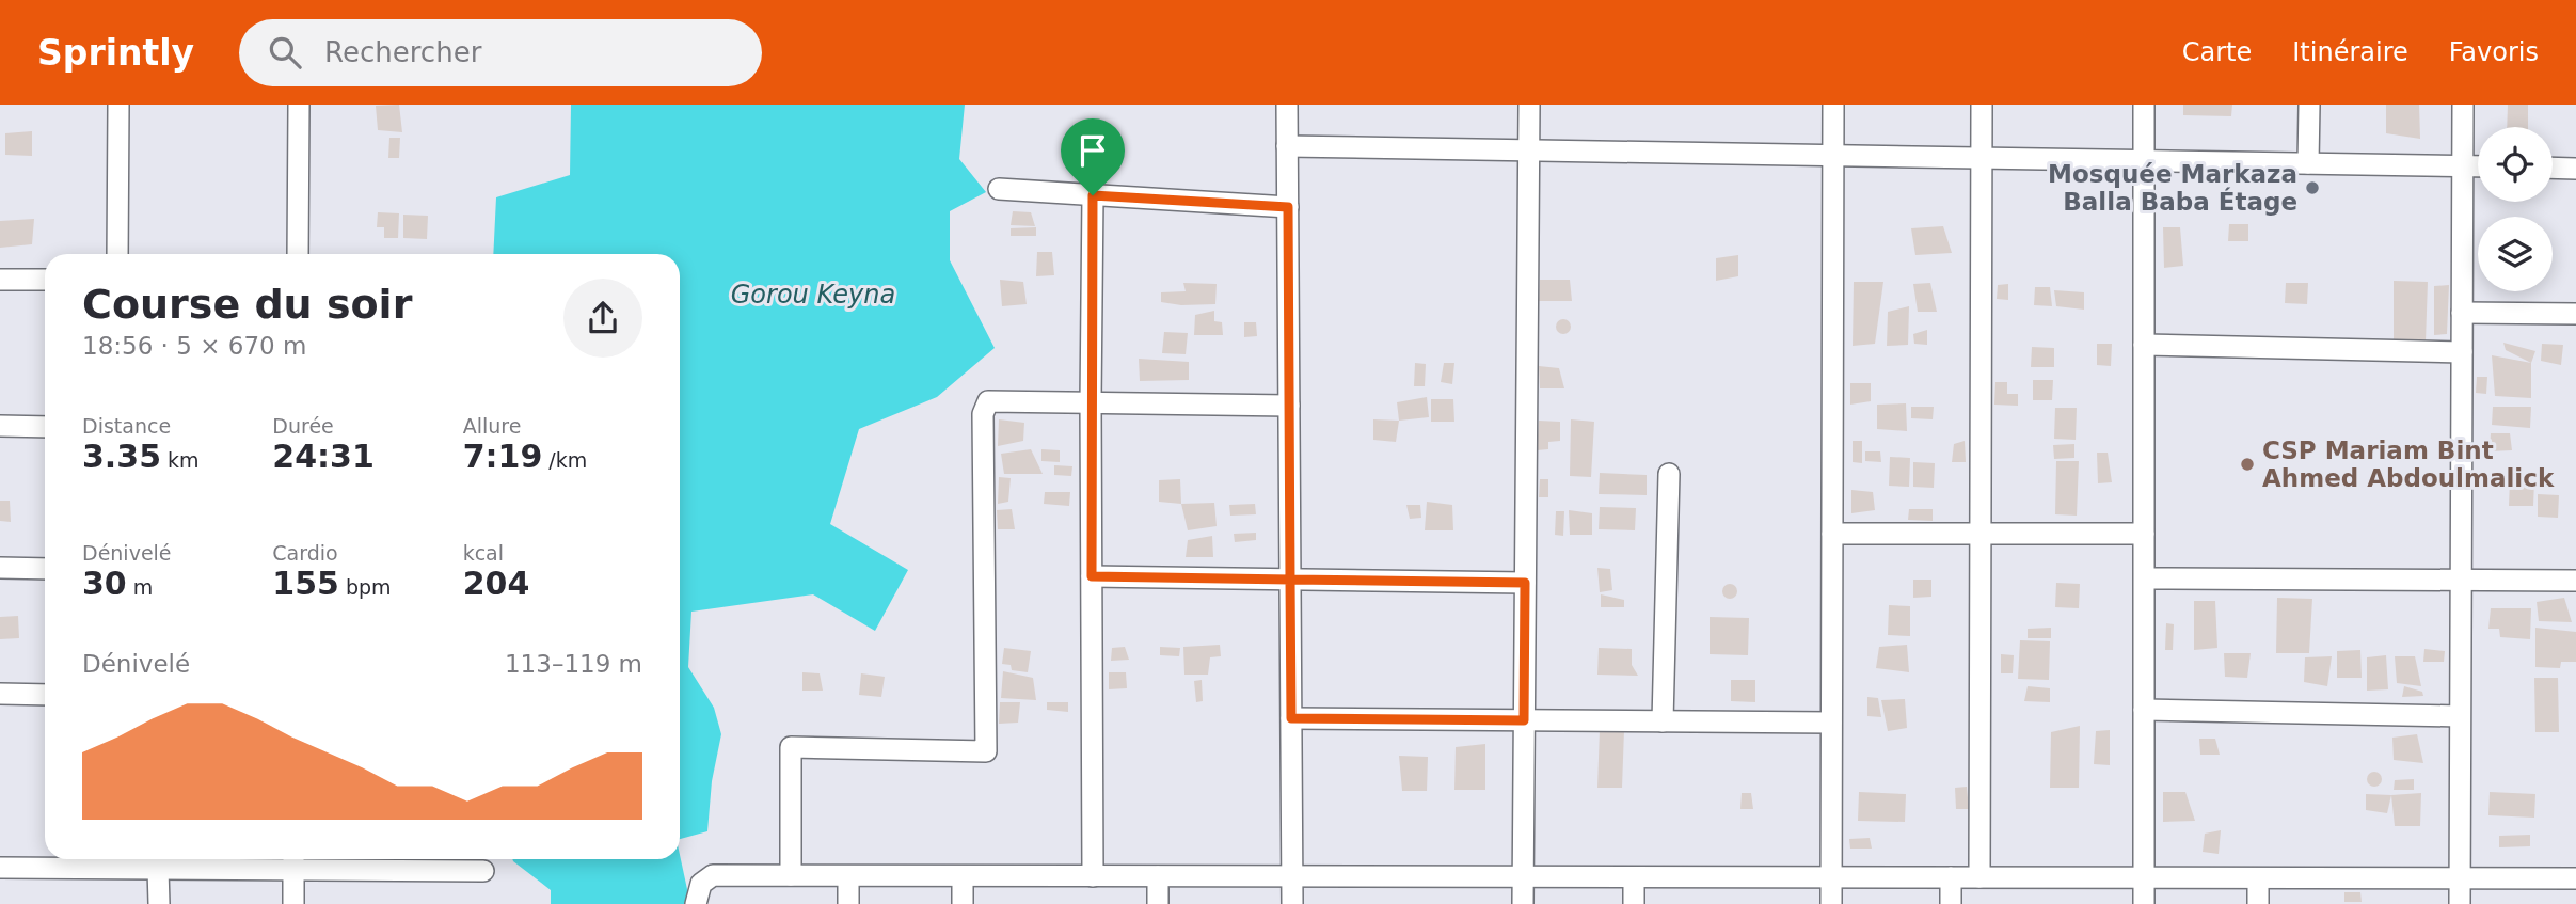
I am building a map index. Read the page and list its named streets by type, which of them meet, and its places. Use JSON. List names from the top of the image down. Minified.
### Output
{"water":["Gorou Keyna"],"places":["Mosquée Markaza Balla Baba Étage","CSP Mariam Bint Ahmed Abdoulmalick"],"page":{"header":"Sprintly","search":"Rechercher","nav":["Carte","Itinéraire","Favoris"],"heading":["Course du soir","18:56 · 5 × 670 m"],"stats":[["Distance","3.35 km"],["Durée","24:31"],["Allure","7:19 /km"],["Dénivelé","30 m"],["Cardio","155 bpm"],["kcal","204"]],"chart":["Dénivelé","113–119 m"]}}
